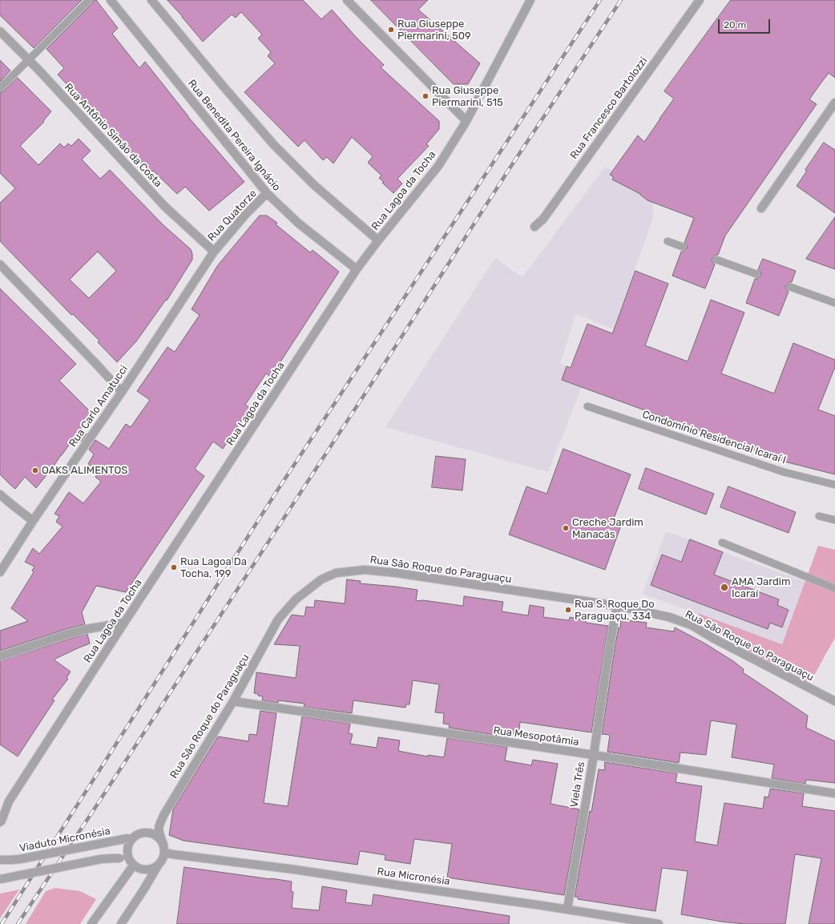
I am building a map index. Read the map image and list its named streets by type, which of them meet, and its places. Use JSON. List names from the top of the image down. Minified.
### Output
{"streets":{"street":["Rua Francesco Bartolozzi","Rua Antônio Simão da Costa","Rua Benedita Pereira Ignácio","Rua Lagoa da Tocha","Rua Quatorze","Rua Carlo Amatucci","Rua São Roque do Paraguaçu","Rua Mesopotâmia","Viela Três","Viaduto Micronésia","Rua Micronésia"],"lane":["Condomínio Residencial Icaraí I"]},"crossings":[["Rua Antônio Simão da Costa","Rua Quatorze"],["Rua Antônio Simão da Costa","Rua Carlo Amatucci"],["Rua Benedita Pereira Ignácio","Rua Lagoa da Tocha"],["Rua Benedita Pereira Ignácio","Rua Quatorze"],["Rua Quatorze","Rua Carlo Amatucci"],["Rua São Roque do Paraguaçu","Rua Mesopotâmia"],["Rua São Roque do Paraguaçu","Viela Três"],["Rua São Roque do Paraguaçu","Viaduto Micronésia"],["Rua São Roque do Paraguaçu","Rua Micronésia"],["Rua Mesopotâmia","Viela Três"],["Viela Três","Rua Micronésia"],["Viaduto Micronésia","Rua Micronésia"]],"places":["Rua Giuseppe Piermarini, 509","Rua Giuseppe Piermarini, 515","OAKS ALIMENTOS","Creche Jardim Manacás","Rua Lagoa Da Tocha, 199","AMA Jardim Icaraí","Rua S. Roque Do Paraguaçu, 334"],"scale_bar":"20 m"}
